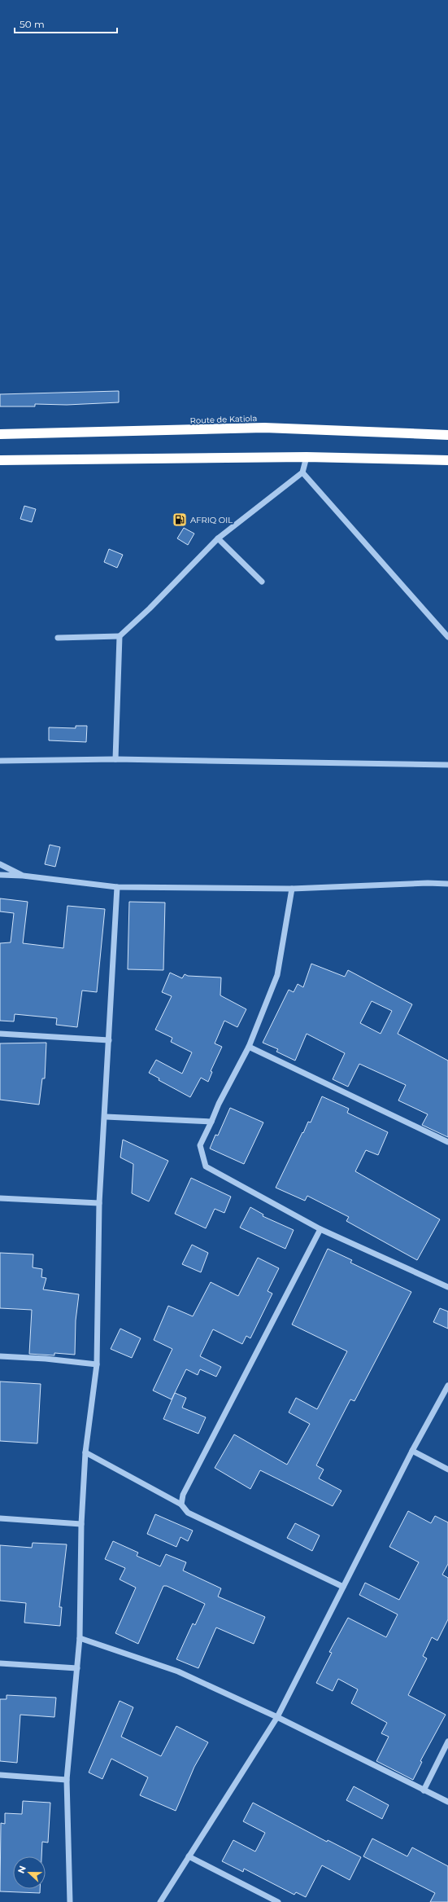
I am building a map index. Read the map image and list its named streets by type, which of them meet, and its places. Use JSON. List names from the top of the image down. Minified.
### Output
{"streets":{"highway":["Route de Katiola"]},"places":{"fuel station":["AFRIQ OIL"]},"scale_bar":"50 m","north":"left"}
